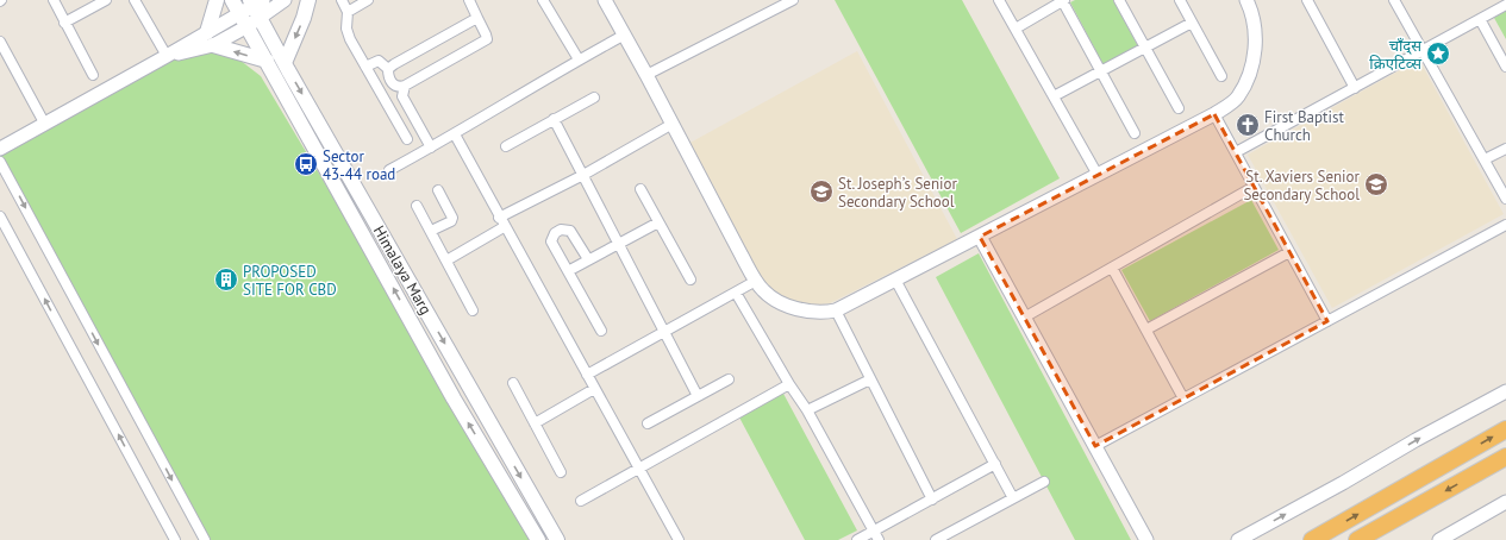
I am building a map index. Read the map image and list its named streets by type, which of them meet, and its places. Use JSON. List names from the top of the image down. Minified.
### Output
{"streets":{"main road":["Himalaya Marg"]},"places":{"place":["चाँद्स क्रिएटिव्स"],"church":["First Baptist Church"],"bus stop":["Sector 43-44 road"],"school or university":["St. Xaviers Senior Secondary School","St. Joseph’s Senior Secondary School"],"building":["PROPOSED SITE FOR CBD"]}}
